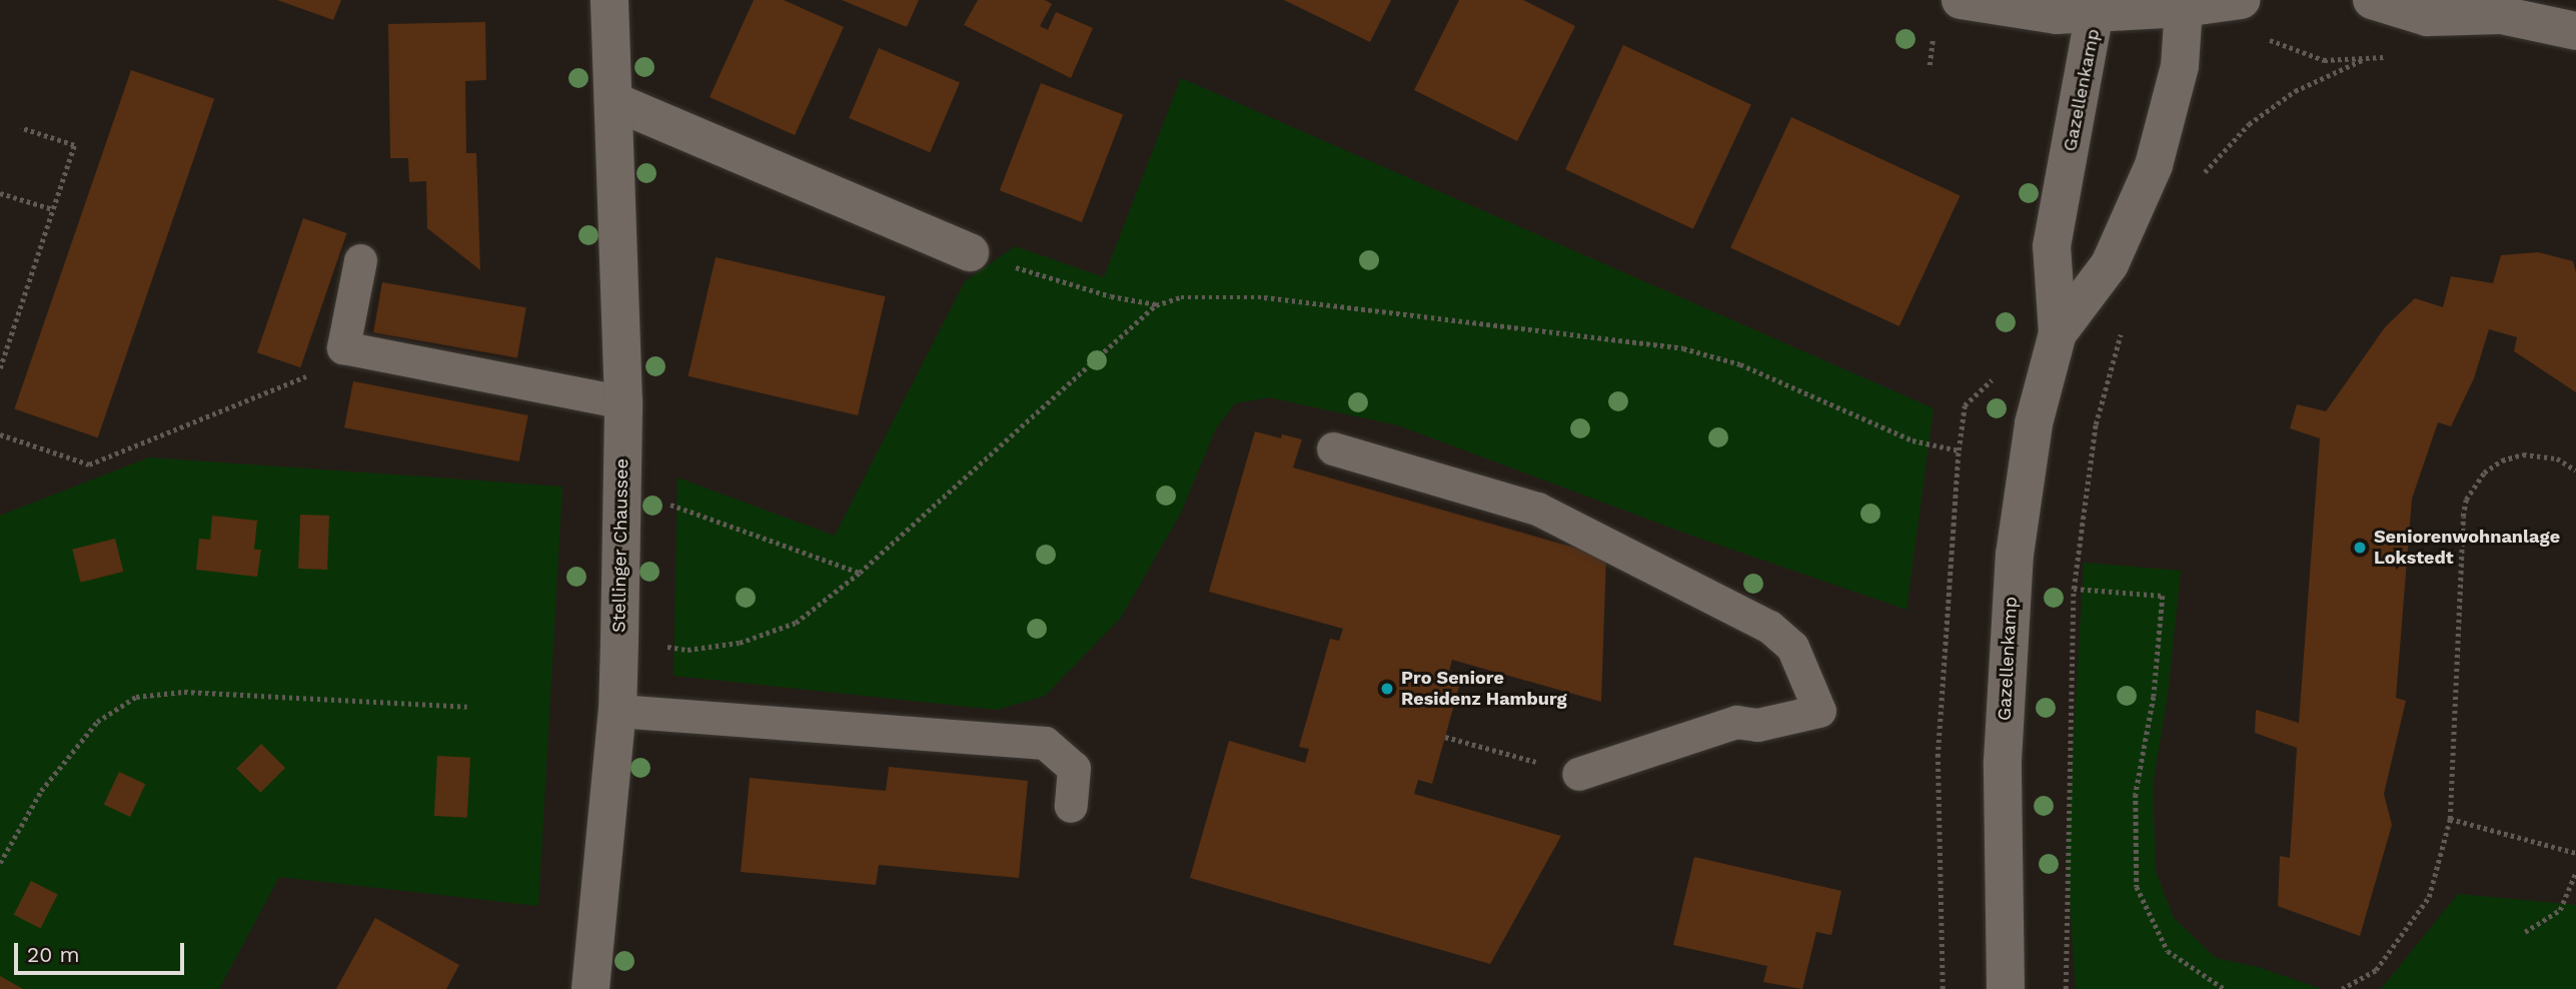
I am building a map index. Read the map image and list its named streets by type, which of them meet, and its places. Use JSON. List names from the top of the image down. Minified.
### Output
{"streets":{"street":["Gazellenkamp","Stellinger Chaussee"]},"places":["Seniorenwohnanlage Lokstedt","Pro Seniore Residenz Hamburg"],"scale_bar":"20 m"}
